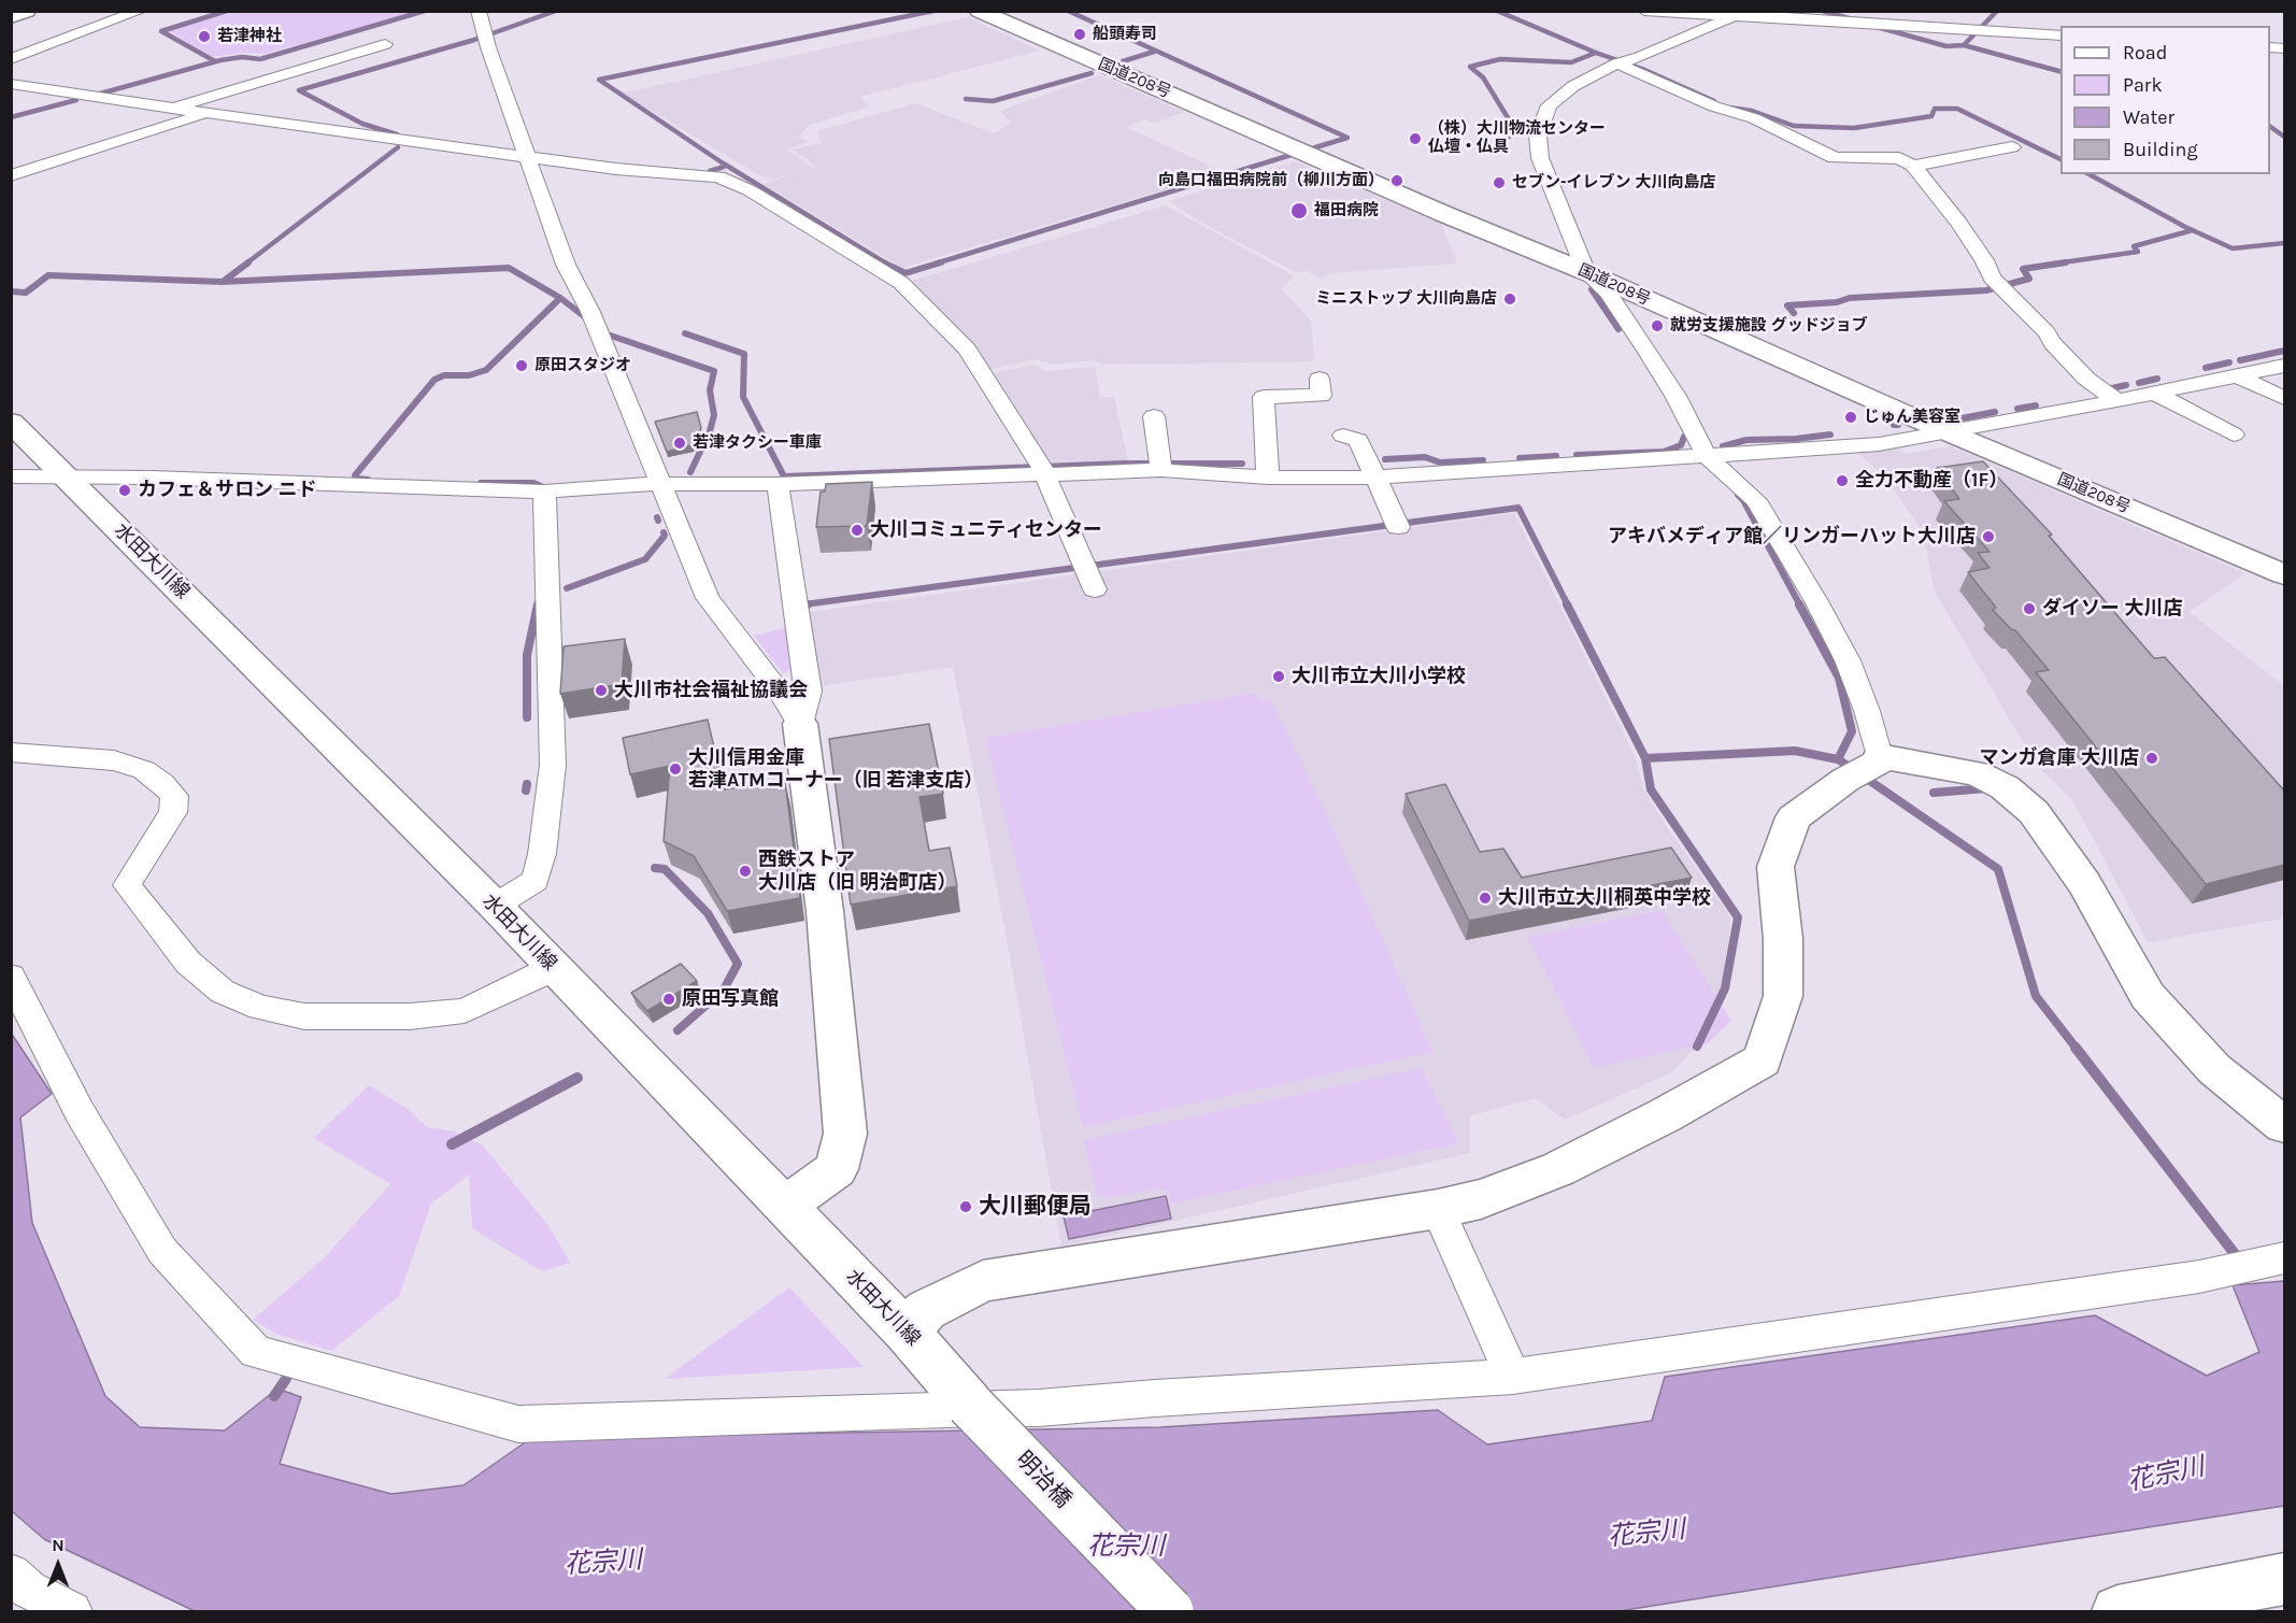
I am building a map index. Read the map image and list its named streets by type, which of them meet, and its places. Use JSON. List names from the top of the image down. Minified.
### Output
{"streets":{"main road":["国道208号","水田大川線","明治橋"]},"crossings":[["水田大川線","明治橋"]],"water":["花宗川"],"places":["船頭寿司","若津神社","（株）大川物流センター 仏壇・仏具","向島口福田病院前（柳川方面）","セブン-イレブン 大川向島店","福田病院","ミニストップ 大川向島店","就労支援施設 グッドジョブ","原田スタジオ","じゅん美容室","若津タクシー車庫","全力不動産（1F）","カフェ＆サロン ニド","大川コミュニティセンター","アキバメディア館／リンガーハット大川店","ダイソー 大川店","大川市立大川小学校","大川市社会福祉協議会","マンガ倉庫 大川店","大川信用金庫 若津ATMコーナー（旧 若津支店）","西鉄ストア 大川店（旧 明治町店）","大川市立大川桐英中学校","原田写真館","大川郵便局"],"legend":["Road","Park","Water","Building"],"north":"top"}
